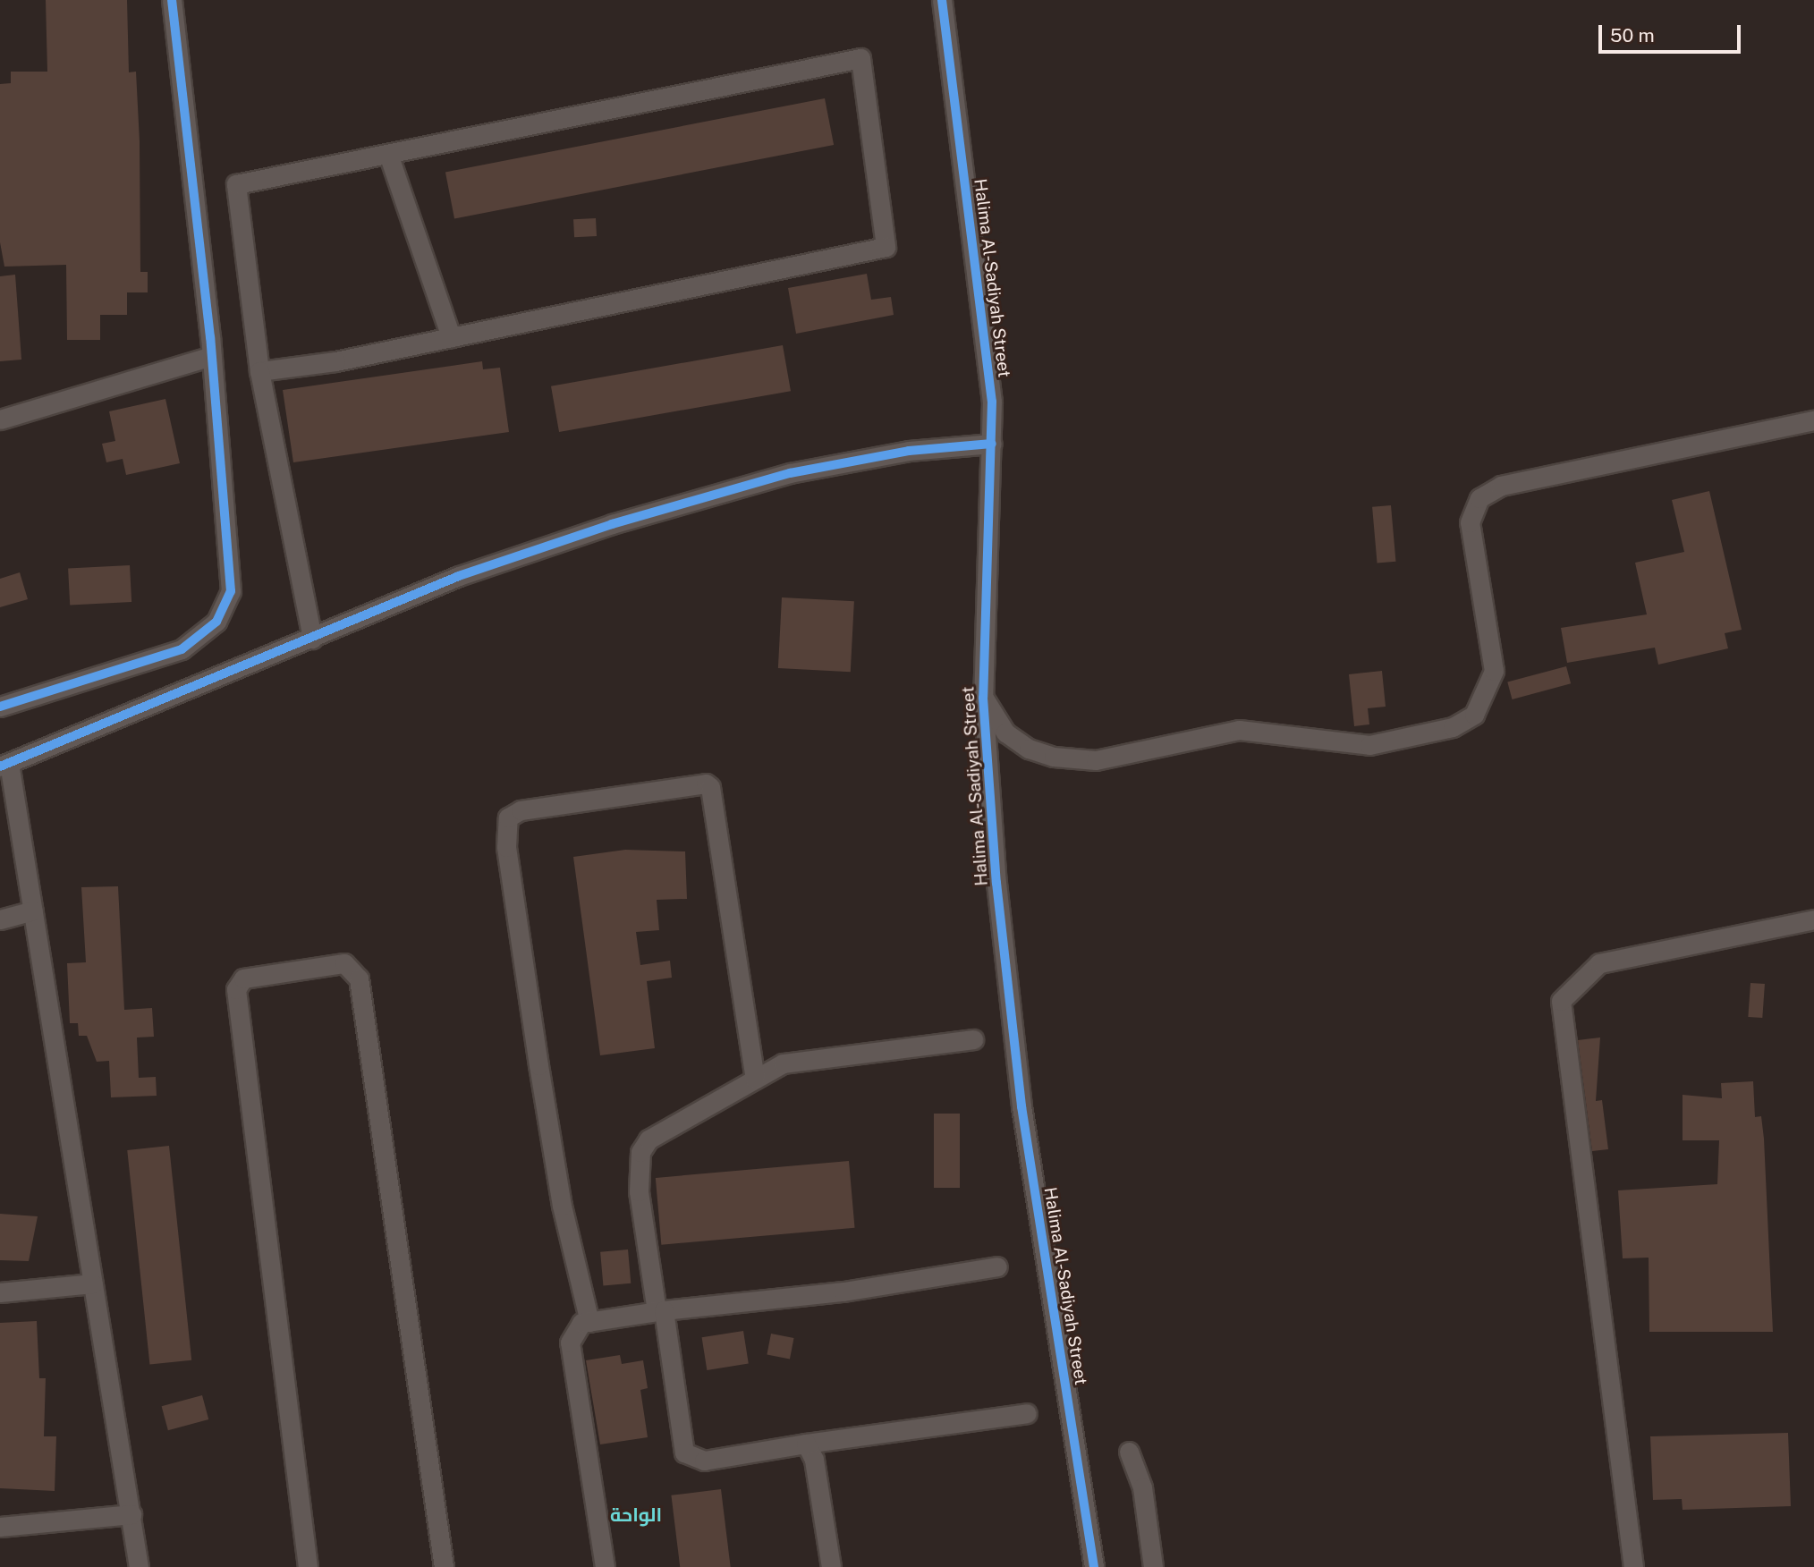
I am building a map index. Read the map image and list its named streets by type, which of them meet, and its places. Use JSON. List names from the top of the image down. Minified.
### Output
{"streets":{"street":["Halima Al-Sadiyah Street"]},"districts":["الواحة"],"scale_bar":"50 m"}
